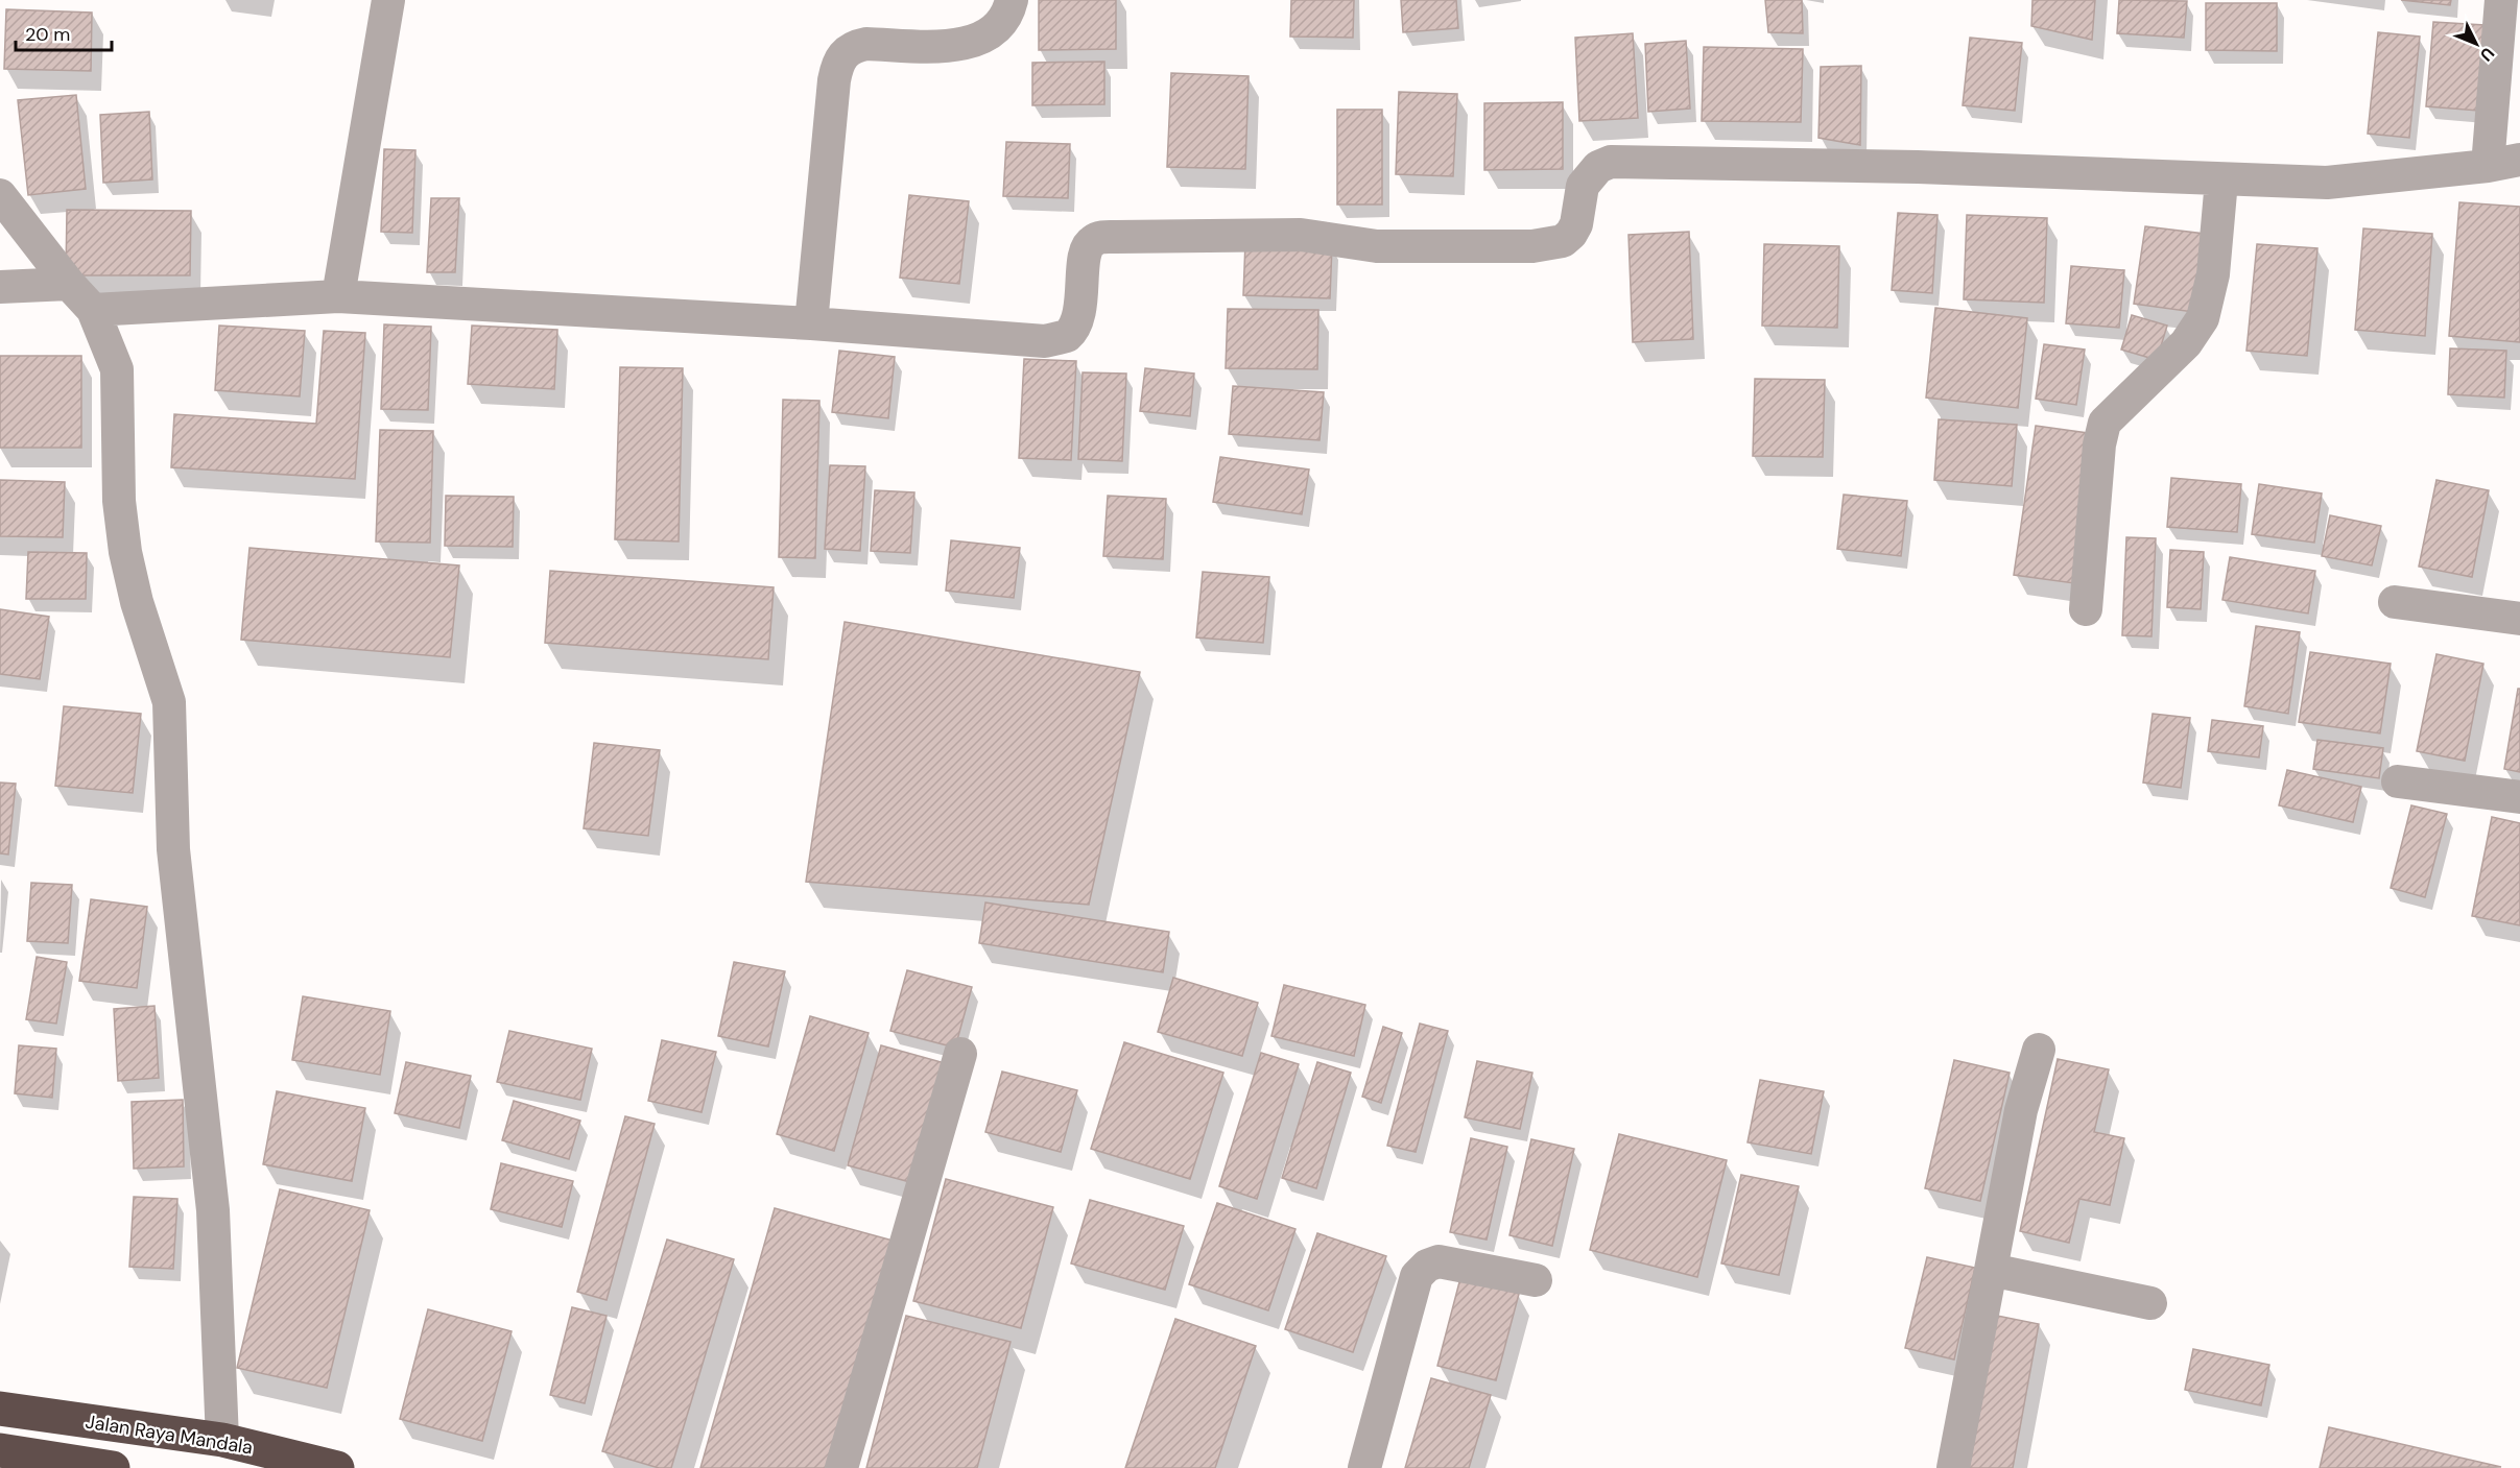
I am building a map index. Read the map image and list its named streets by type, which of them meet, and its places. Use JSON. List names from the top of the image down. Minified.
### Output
{"streets":{"highway":["Jalan Raya Mandala"]},"scale_bar":"20 m","north":"bottom right"}
